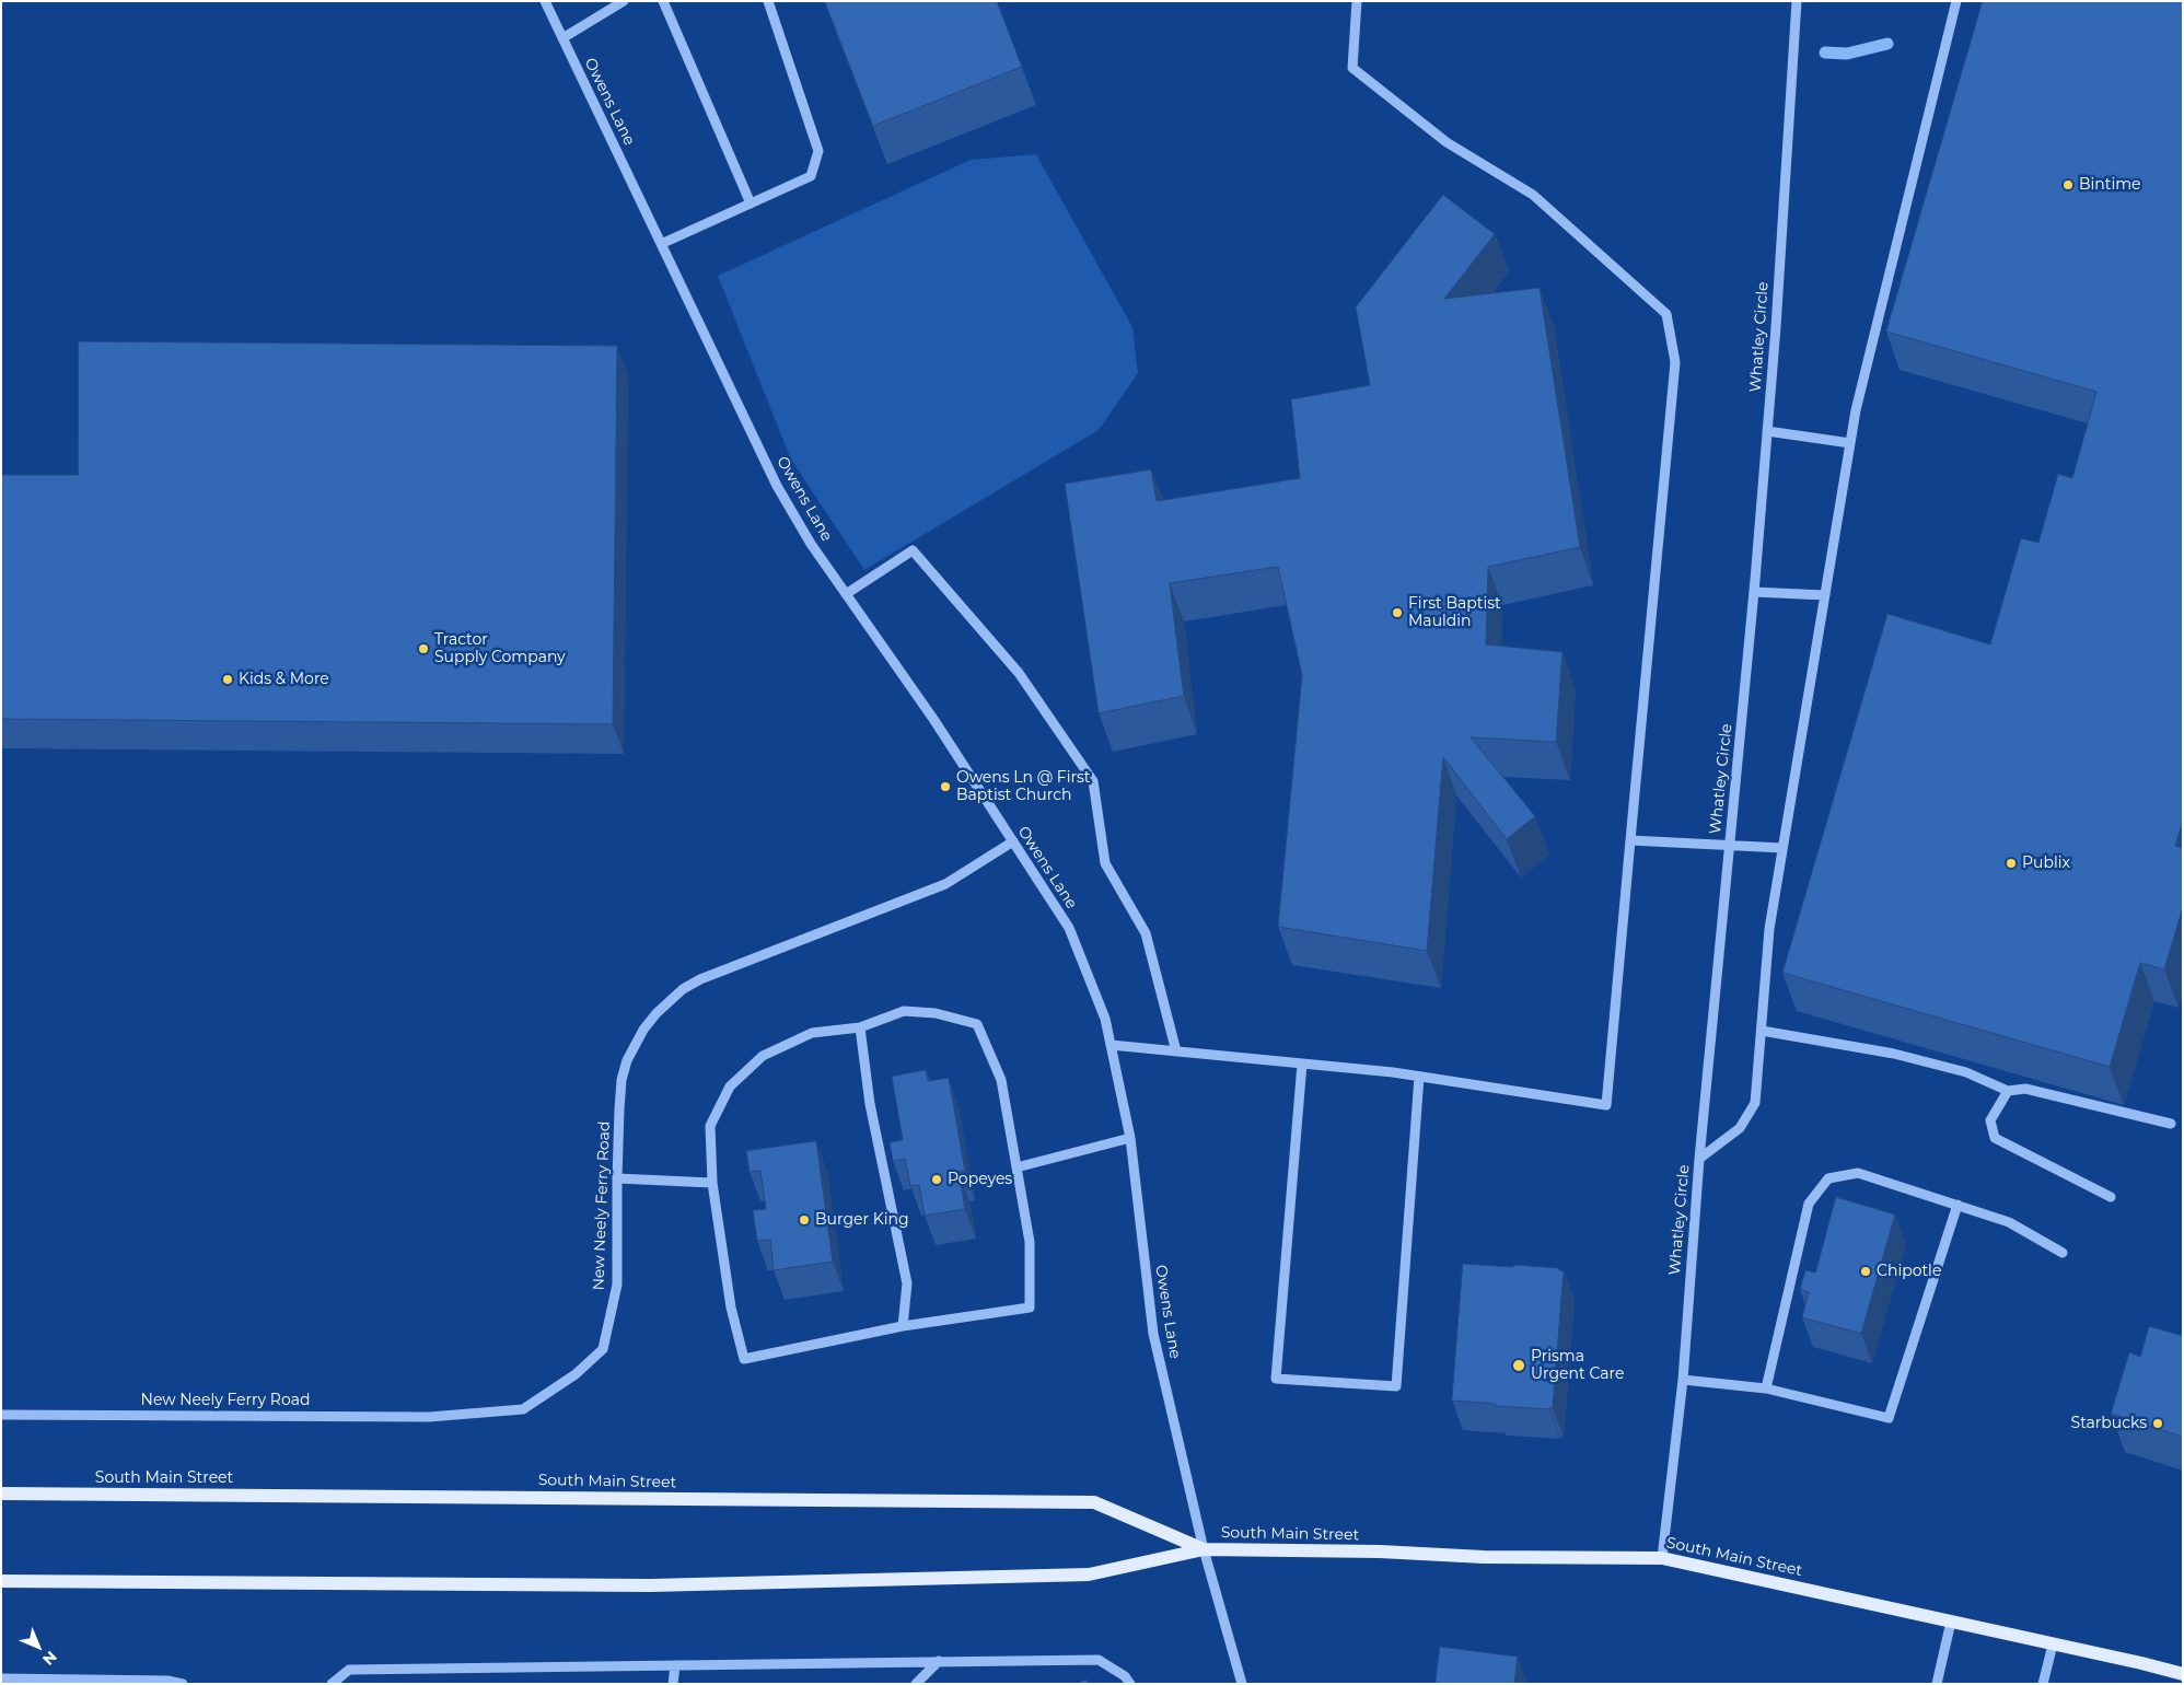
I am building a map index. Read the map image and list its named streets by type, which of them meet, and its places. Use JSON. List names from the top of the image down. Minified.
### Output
{"streets":{"main road":["South Main Street"],"street":["Owens Lane","Whatley Circle","New Neely Ferry Road"]},"crossings":[["Owens Lane","New Neely Ferry Road"],["Owens Lane","South Main Street"],["Whatley Circle","South Main Street"]],"places":["Bintime","First Baptist Mauldin","Tractor Supply Company","Kids & More","Owens Ln @ First Baptist Church","Publix","Popeyes","Burger King","Chipotle","Prisma Urgent Care","Starbucks"],"north":"bottom right"}
